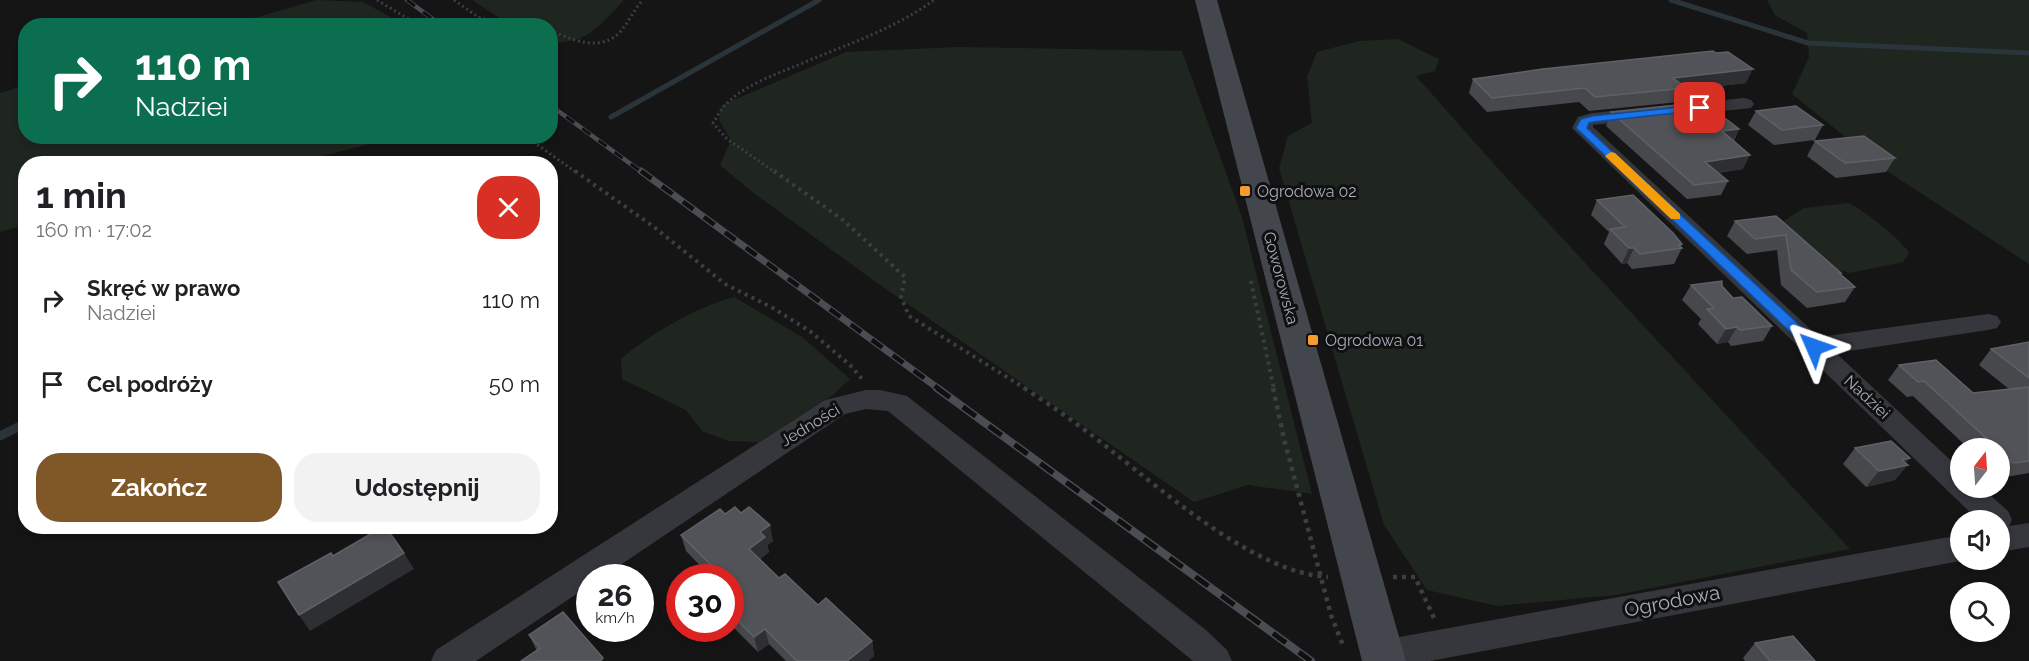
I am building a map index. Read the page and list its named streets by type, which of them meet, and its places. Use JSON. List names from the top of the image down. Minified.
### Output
{"streets":{"main road":["Goworowska"],"street":["Nadziei","Jedności","Ogrodowa"]},"crossings":[["Goworowska","Ogrodowa"]],"places":{"transit":["Ogrodowa 02","Ogrodowa 01"]},"north":"top","page":{"turn":["110 m","Nadziei"],"heading":["1 min","160 m · 17:02"],"list":[{"name":"Skręć w prawo","note":"Nadziei","value":"110 m"},{"name":"Cel podróży","value":"50 m"}],"buttons":["Zakończ","Udostępnij"],"speed":"26 km/h","limit":"30"}}
